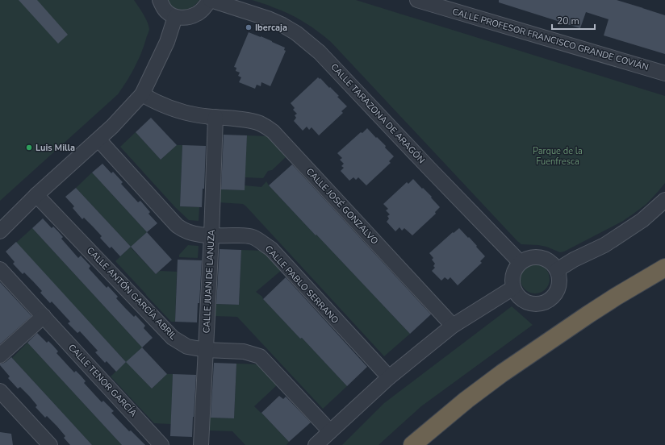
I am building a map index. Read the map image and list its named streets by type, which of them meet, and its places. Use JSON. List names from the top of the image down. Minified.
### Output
{"streets":{"street":["CALLE PROFESOR FRANCISCO GRANDE COVIÁN","CALLE TARAZONA DE ARAGÓN","CALLE JOSÉ GONZALVO","CALLE JUAN DE LANUZA","CALLE PABLO SERRANO","CALLE ANTÓN GARCÍA ABRIL","CALLE TENOR GARCÍA"]},"crossings":[["CALLE JOSÉ GONZALVO","CALLE JUAN DE LANUZA"],["CALLE JUAN DE LANUZA","CALLE PABLO SERRANO"],["CALLE JUAN DE LANUZA","CALLE ANTÓN GARCÍA ABRIL"]],"parks":["Parque de la Fuenfresca"],"places":["Ibercaja","Luis Milla"],"scale_bar":"20 m"}
